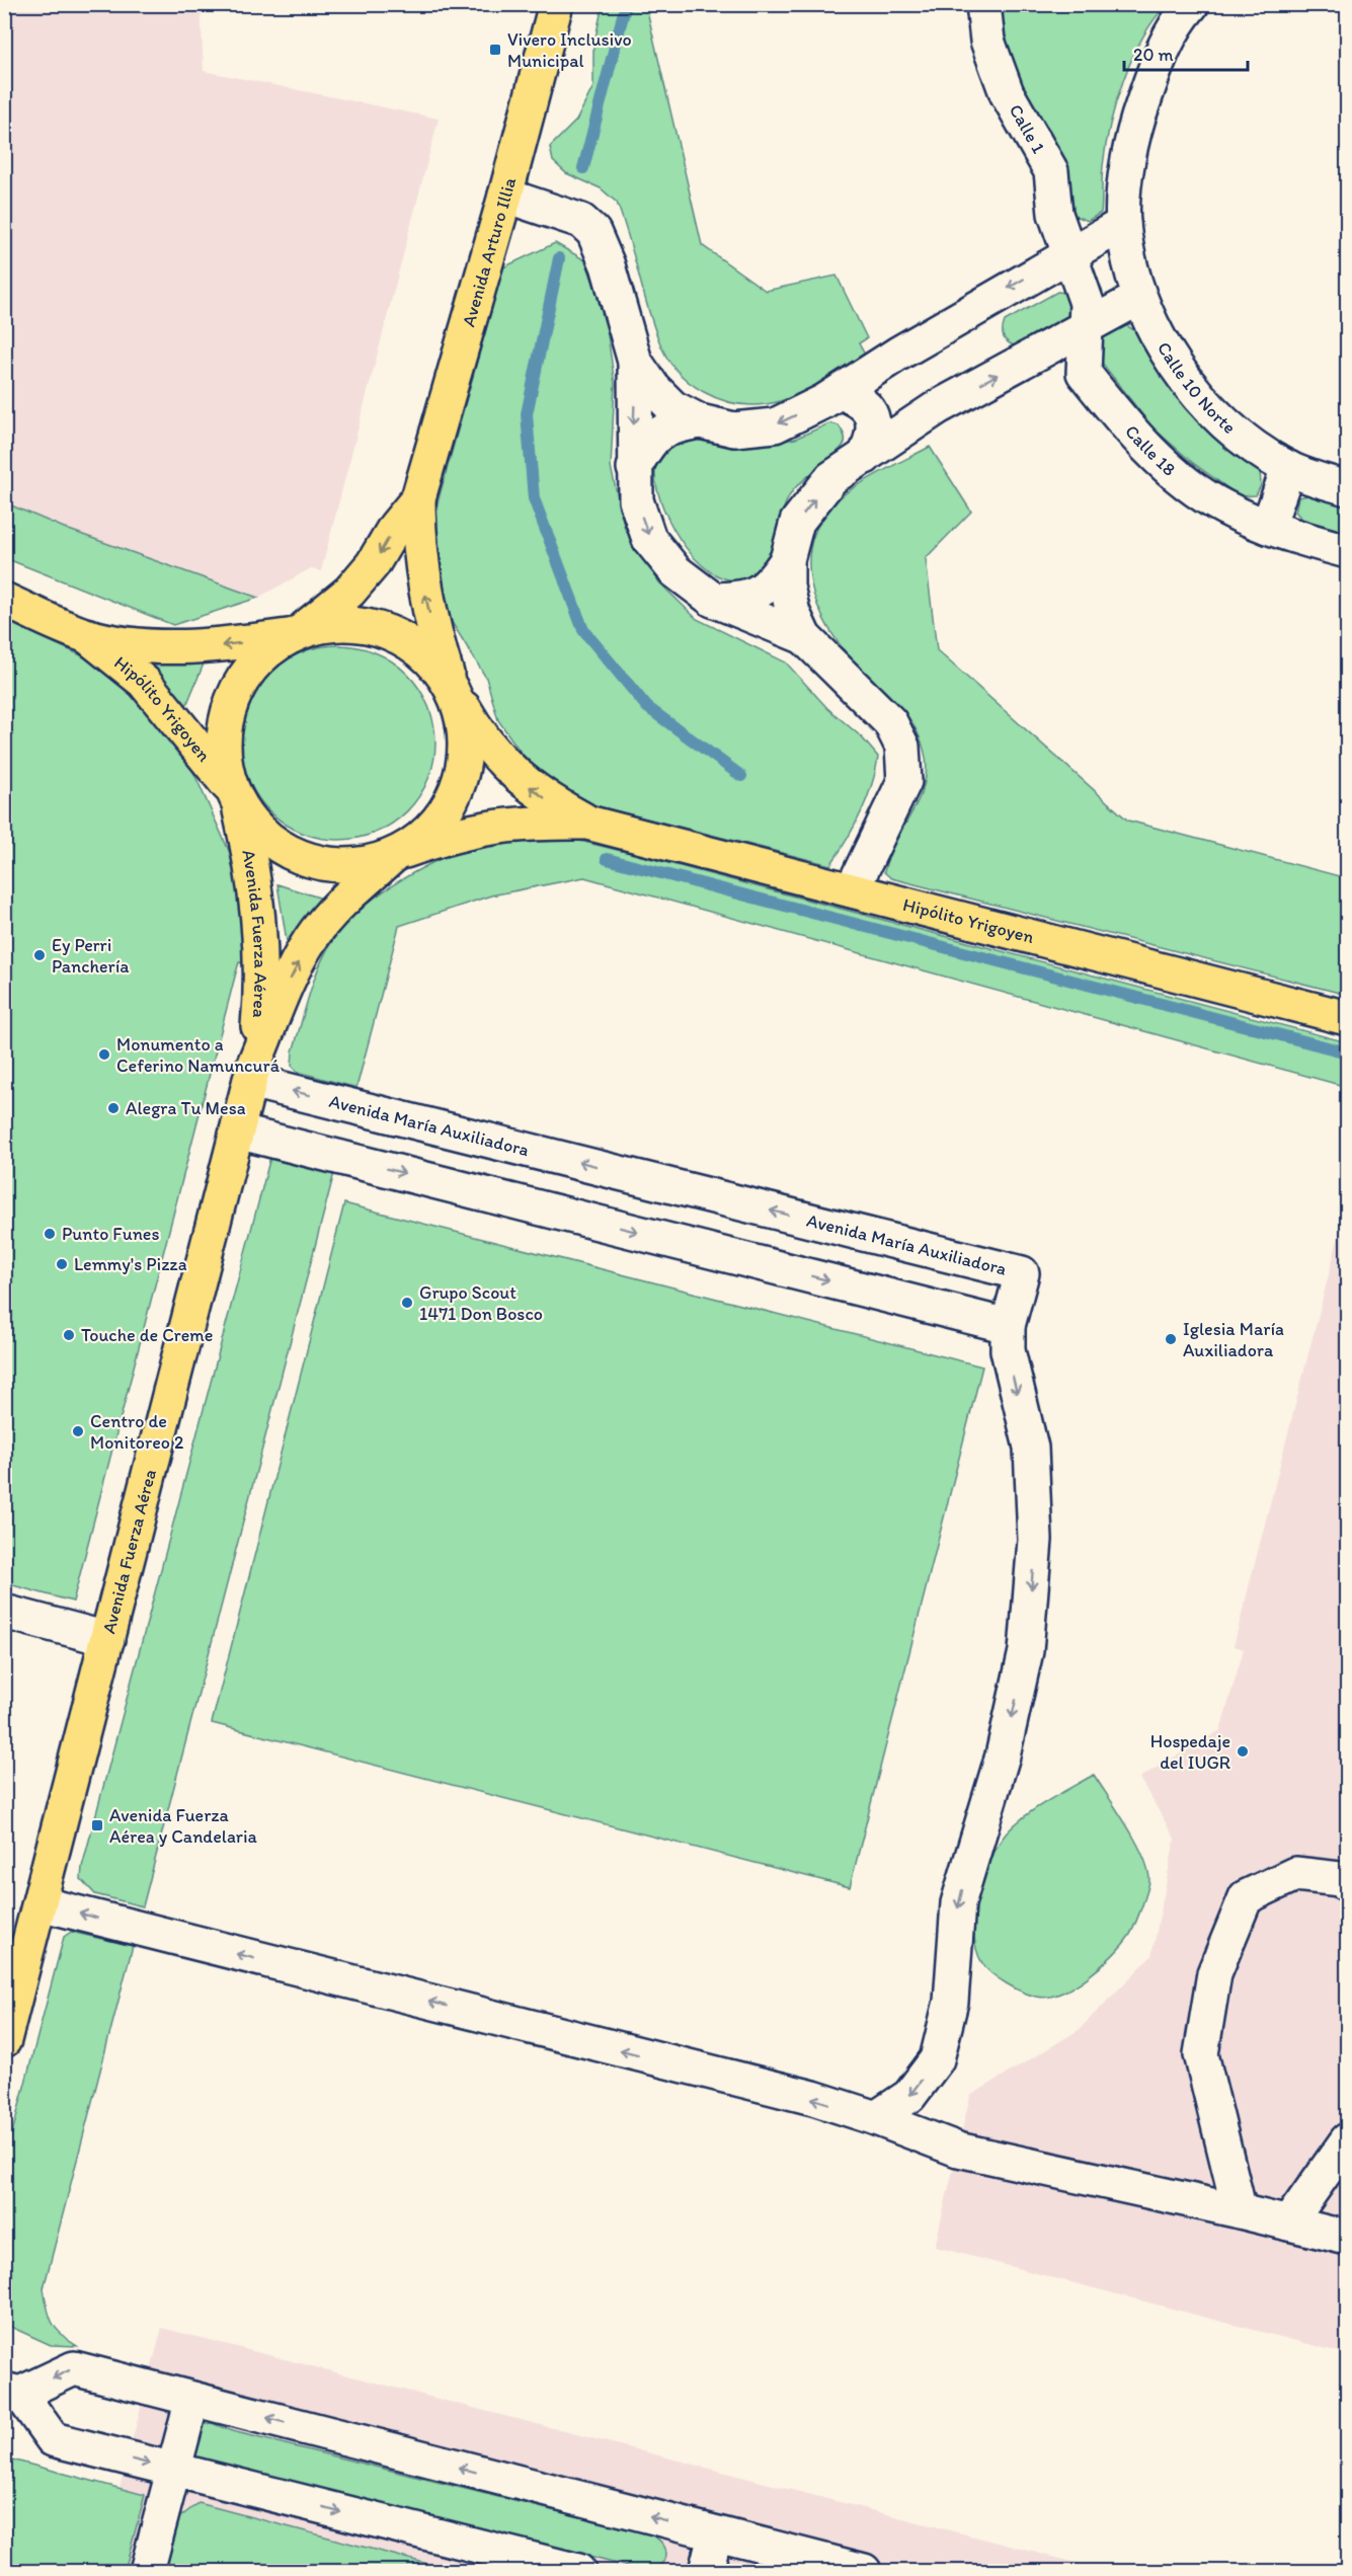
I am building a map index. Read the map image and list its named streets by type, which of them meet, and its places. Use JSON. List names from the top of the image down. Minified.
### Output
{"streets":{"main road":["Avenida Arturo Illia","Hipólito Yrigoyen","Avenida Fuerza Aérea"],"street":["Calle 1","Calle 10 Norte","Calle 18","Avenida María Auxiliadora"]},"crossings":[["Calle 1","Calle 18"],["Avenida Arturo Illia","Hipólito Yrigoyen"],["Avenida Arturo Illia","Avenida Fuerza Aérea"],["Hipólito Yrigoyen","Avenida Fuerza Aérea"],["Avenida Fuerza Aérea","Avenida María Auxiliadora"]],"places":{"transit":["Vivero Inclusivo Municipal","Avenida Fuerza Aérea y Candelaria"],"other":["Ey Perri Panchería","Monumento a Ceferino Namuncurá","Alegra Tu Mesa","Punto Funes","Lemmy's Pizza","Grupo Scout 1471 Don Bosco","Touche de Creme","Iglesia María Auxiliadora","Centro de Monitoreo 2","Hospedaje del IUGR"]},"scale_bar":"20 m"}
